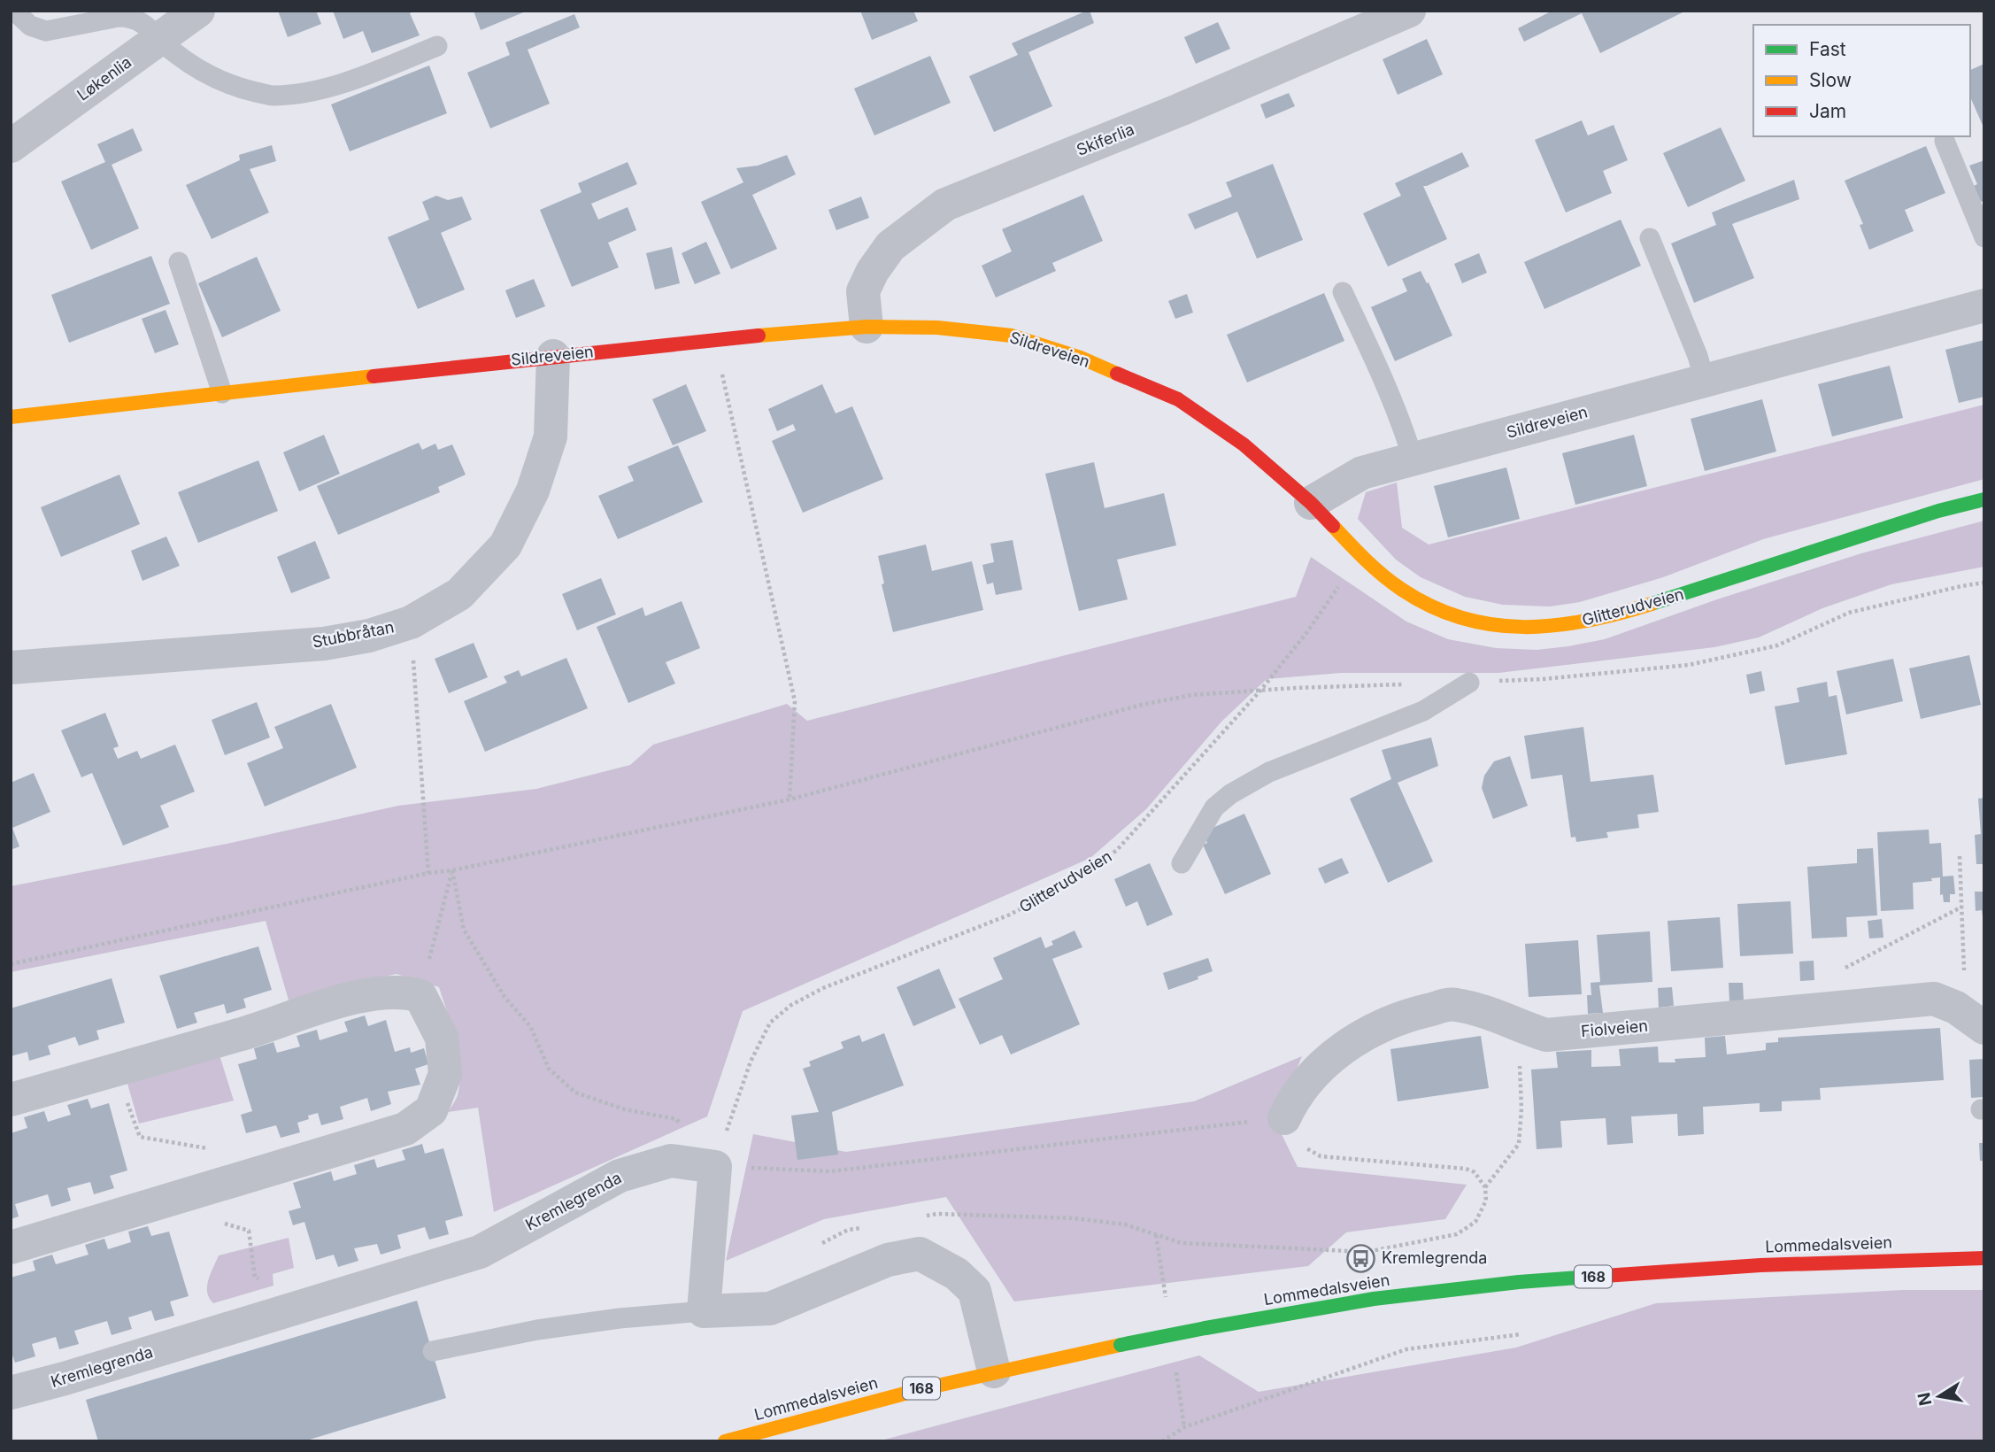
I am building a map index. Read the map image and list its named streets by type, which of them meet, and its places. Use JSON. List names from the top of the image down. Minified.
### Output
{"streets":{"street":["Løkenlia","Skiferlia","Sildreveien","Glitterudveien","Stubbråtan","Fiolveien","Kremlegrenda","Lommedalsveien","168"]},"crossings":[["Skiferlia","Sildreveien"],["Sildreveien","Glitterudveien"],["Sildreveien","Stubbråtan"],["Glitterudveien","Kremlegrenda"]],"places":{"bus stop":["Kremlegrenda"]},"legend":["Fast","Slow","Jam"],"north":"left"}
